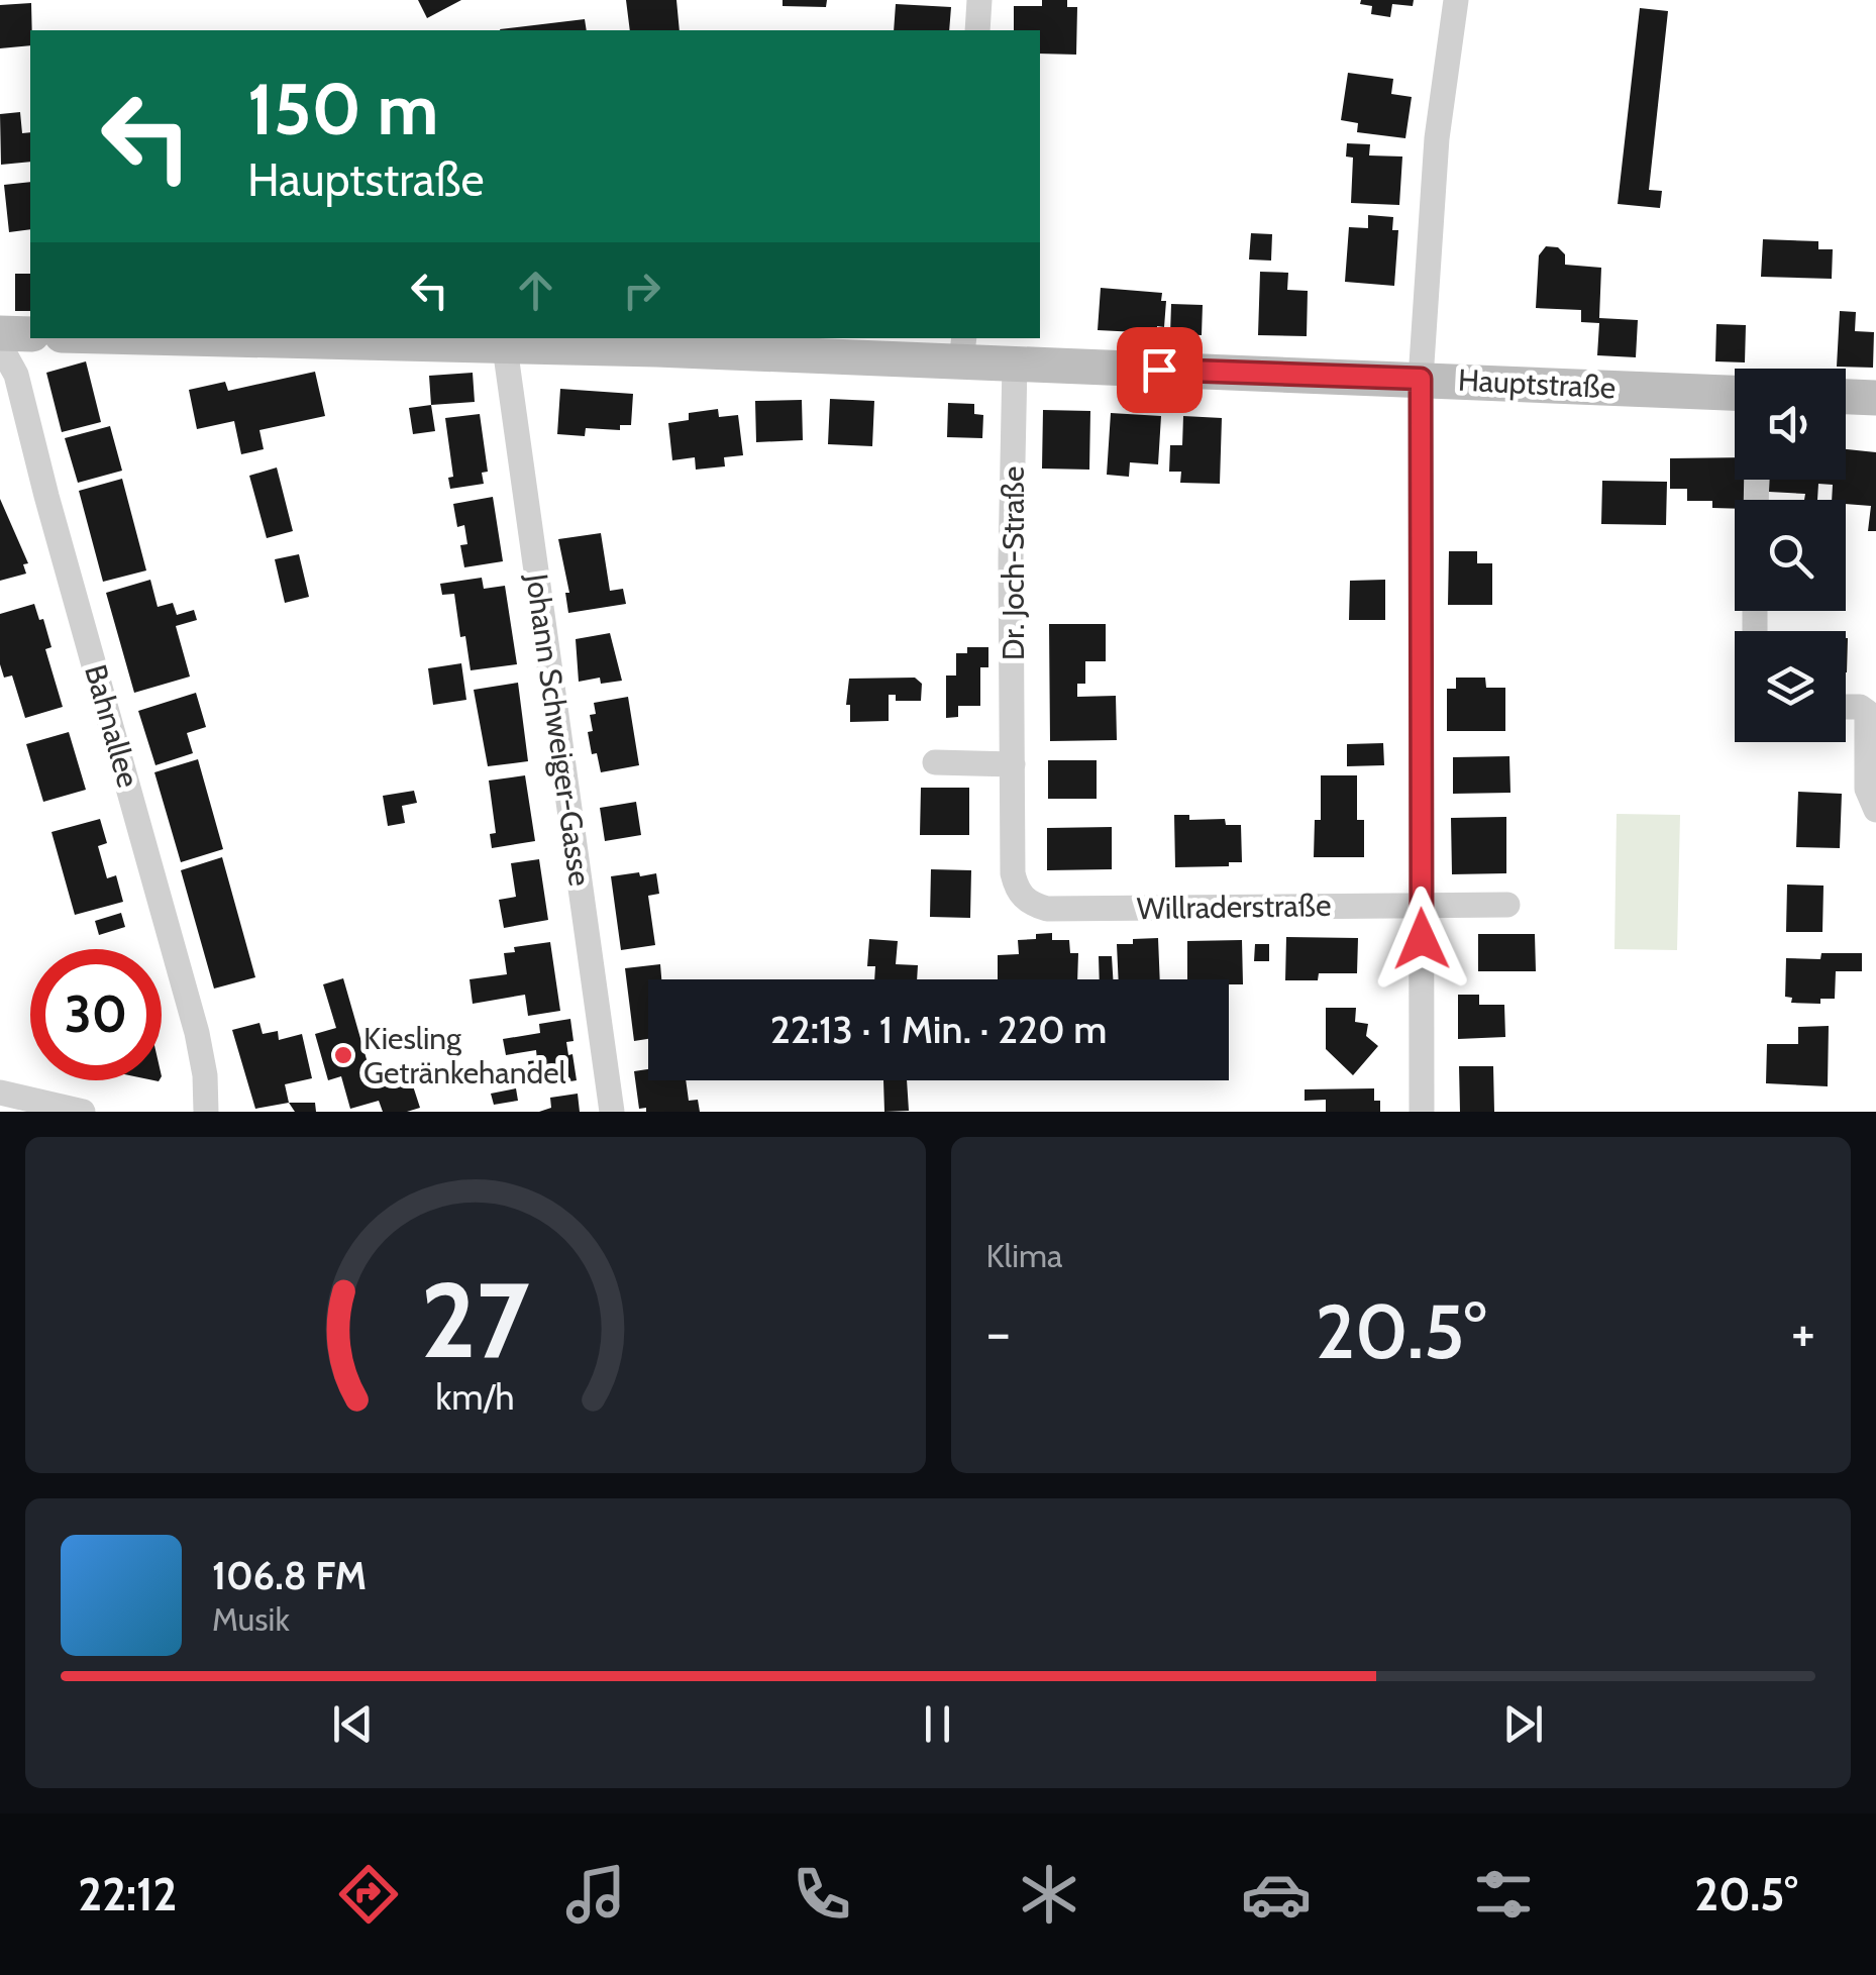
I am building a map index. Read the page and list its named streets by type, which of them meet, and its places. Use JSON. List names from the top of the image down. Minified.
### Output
{"streets":{"main road":["Hauptstraße"],"street":["Dr. Joch-Straße","Bahnallee","Johann Schweiger-Gasse","Willraderstraße"]},"crossings":[["Hauptstraße","Dr. Joch-Straße"],["Hauptstraße","Johann Schweiger-Gasse"],["Dr. Joch-Straße","Willraderstraße"]],"places":["Kiesling Getränkehandel"],"page":{"turn":["150 m","Hauptstraße"],"limit":"30","trip":"22:13 · 1 Min. · 220 m","tile":"Klima","heat":["−","20.5°","+"],"song":["106.8 FM","Musik"],"tabs":["22:12","20.5°"],"gauge":["27","km/h"]}}
